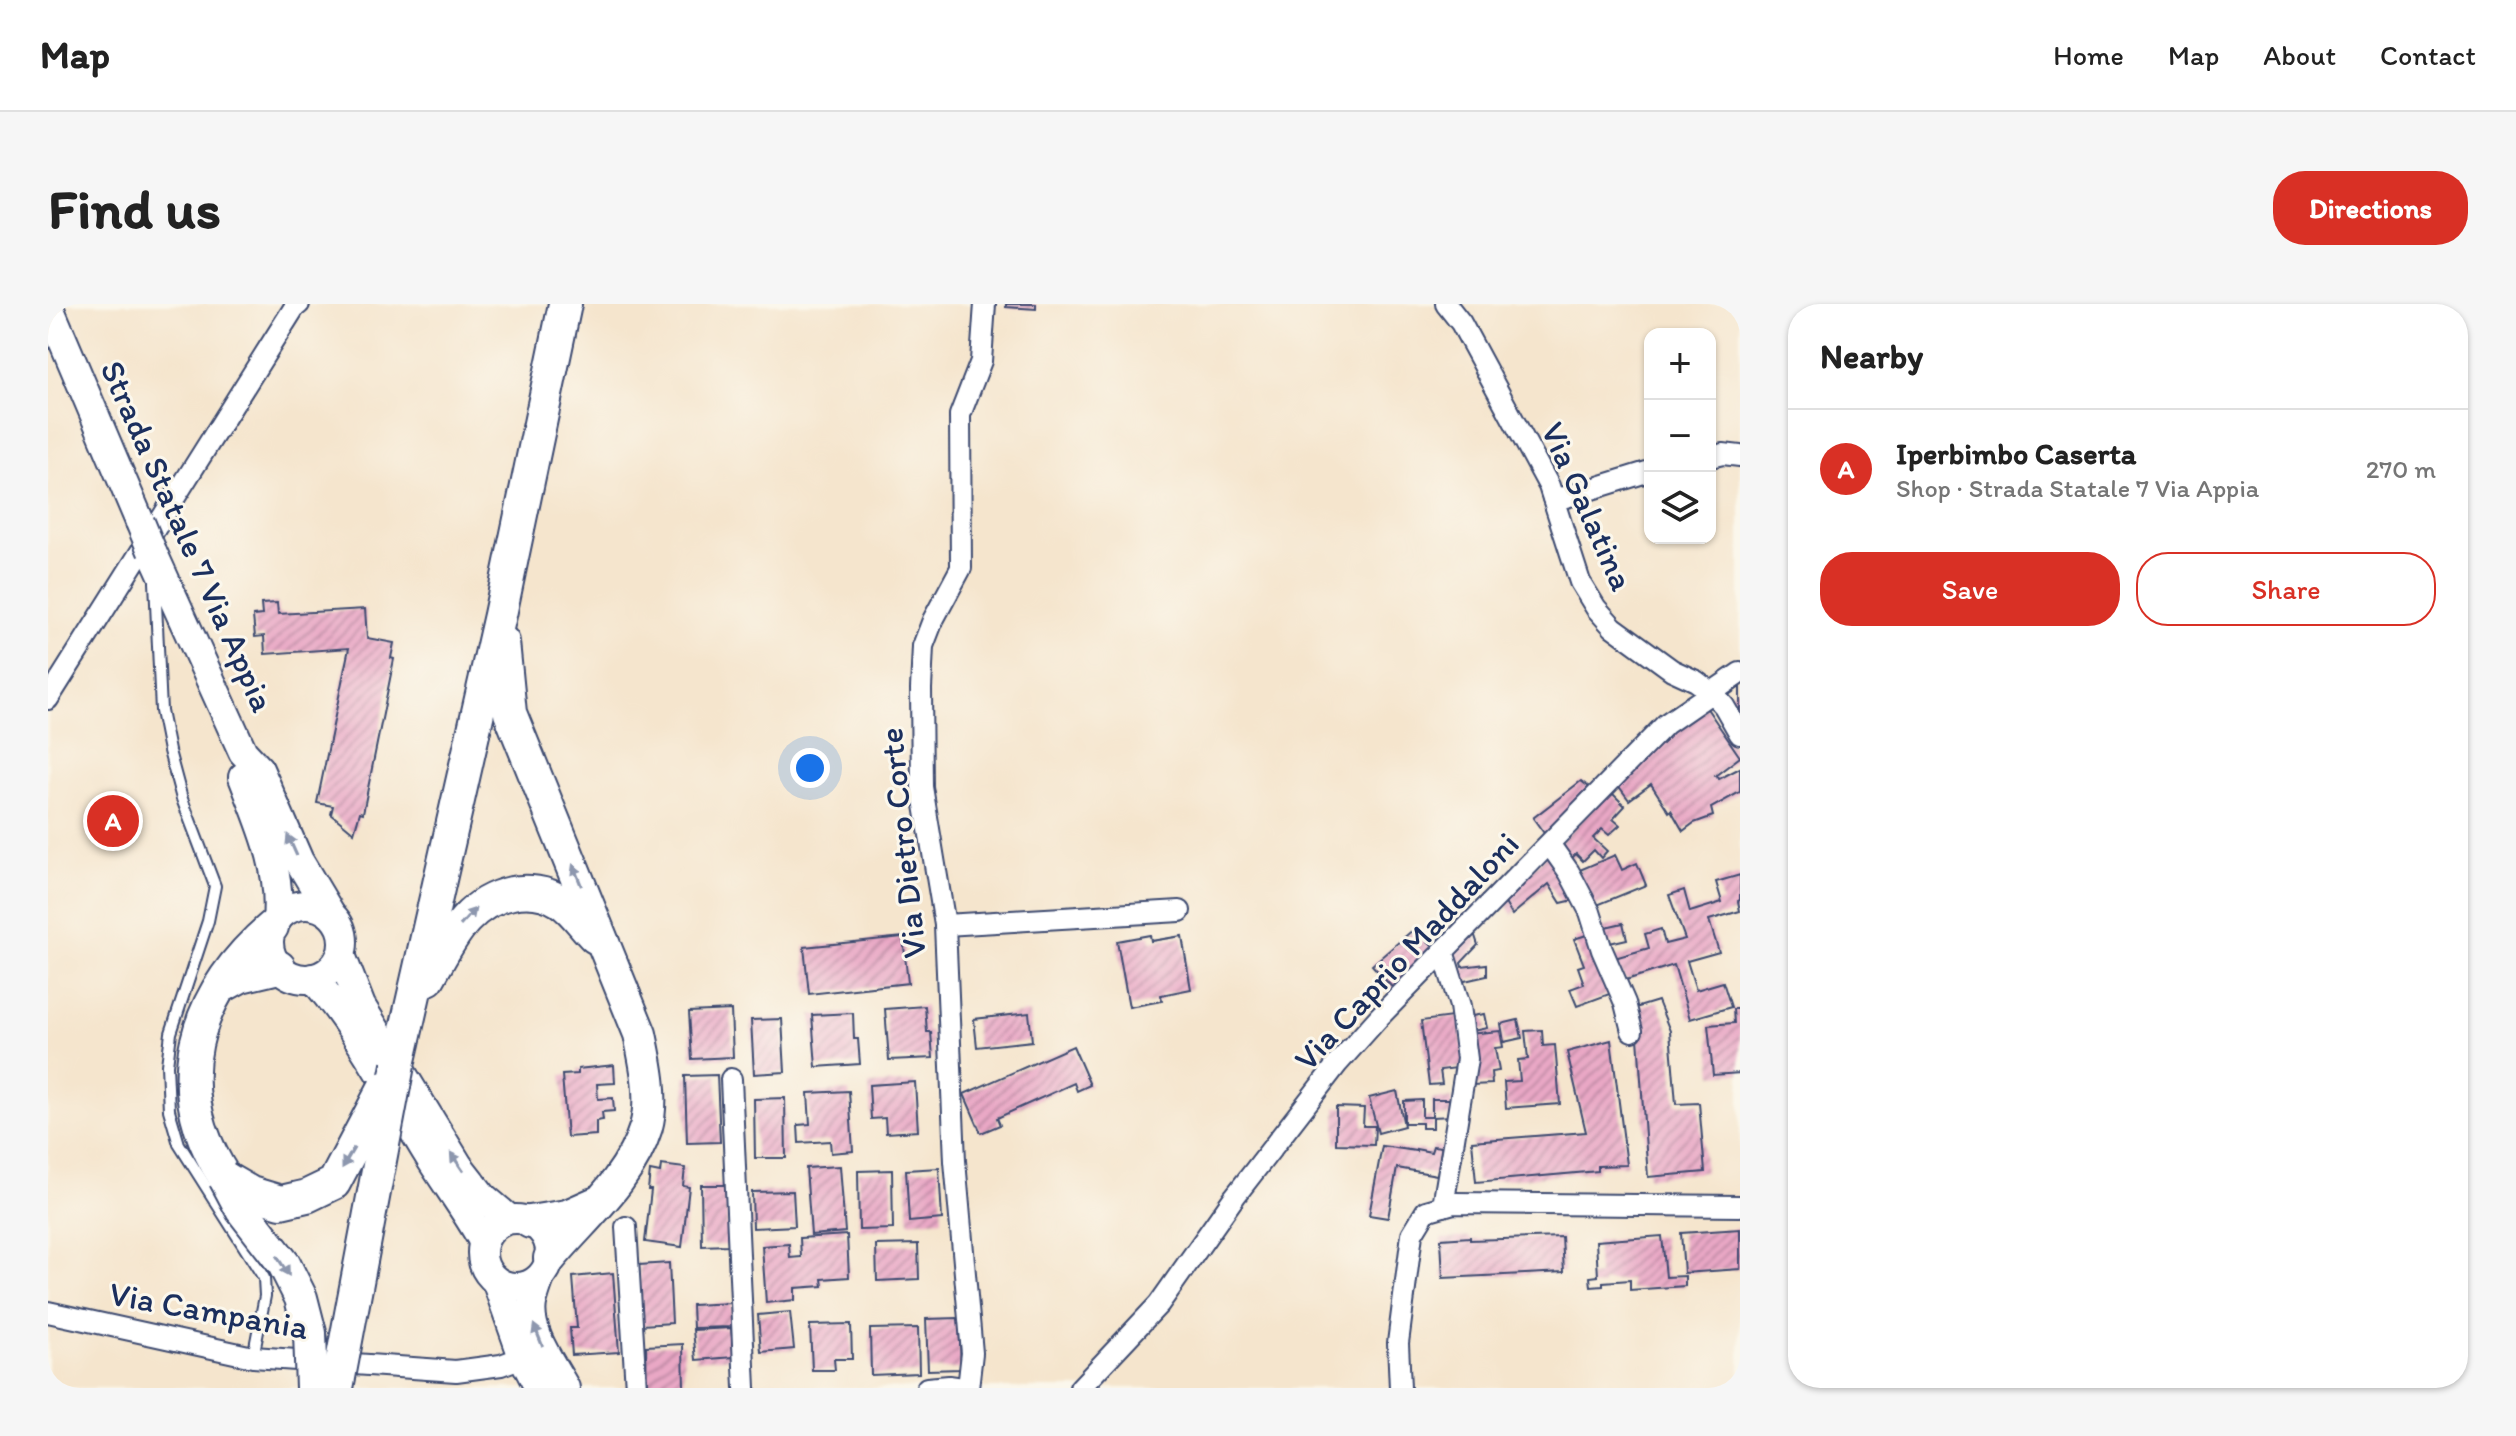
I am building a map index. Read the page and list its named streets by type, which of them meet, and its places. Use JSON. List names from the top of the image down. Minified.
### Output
{"streets":{"main road":["Strada Statale 7 Via Appia"],"street":["Via Galatina","Via Dietro Corte","Via Caprio Maddaloni","Via Campania"]},"crossings":[["Via Galatina","Via Caprio Maddaloni"]],"page":{"header":"Map","nav":["Home","Map","About","Contact"],"buttons":["Directions",["Save","Share"]],"title":"Find us","heading":"Nearby","map_buttons":["+","−"],"list":[{"mark":"A","name":"Iperbimbo Caserta","note":"Shop · Strada Statale 7 Via Appia","value":"270 m"}],"pins":"A"}}
